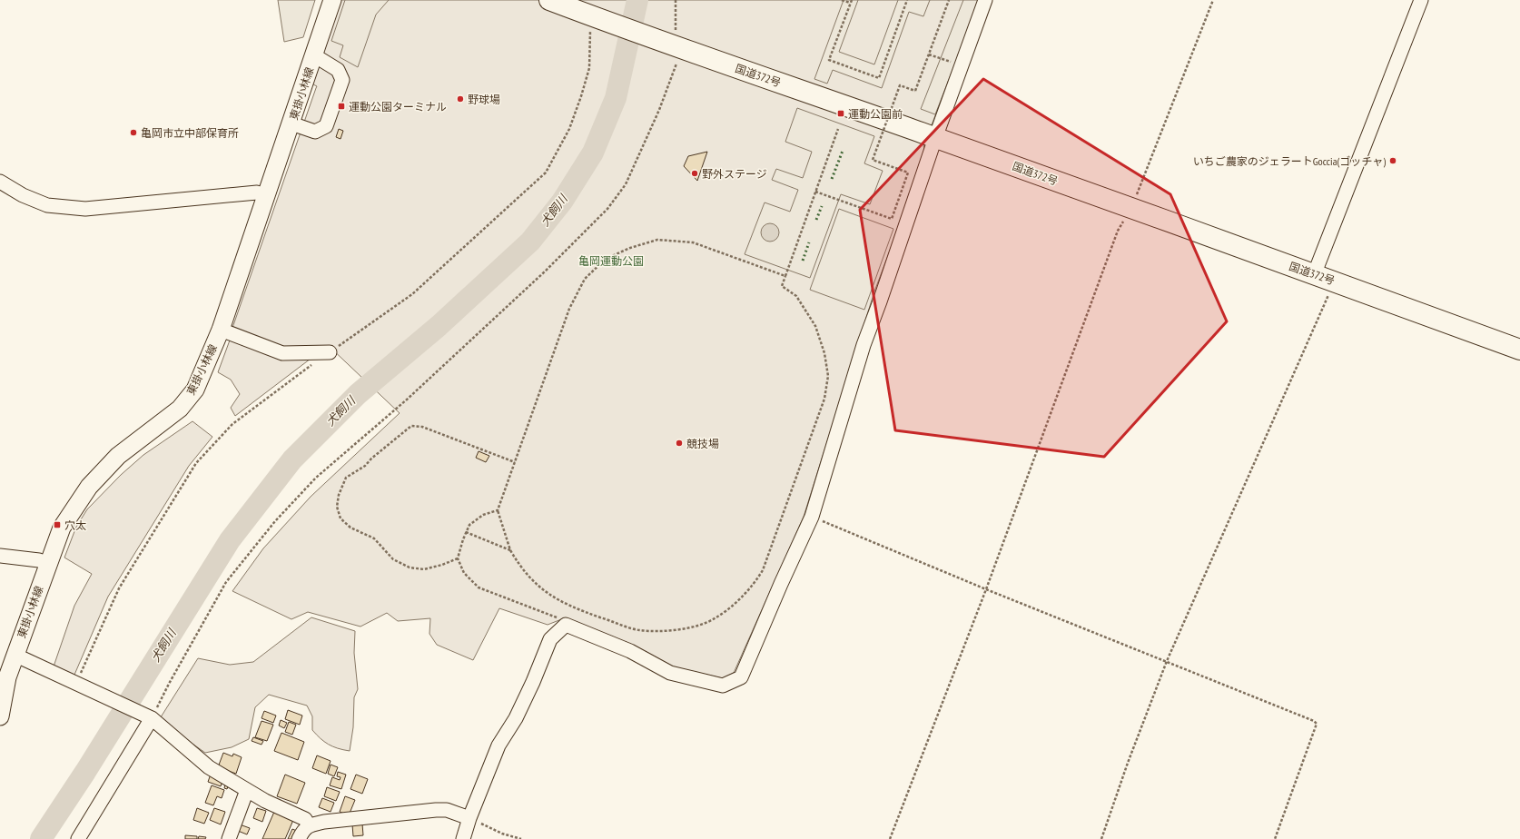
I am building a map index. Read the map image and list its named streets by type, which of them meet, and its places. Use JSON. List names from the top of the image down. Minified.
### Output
{"streets":{"highway":["国道372号"],"main road":["東掛小林線"]},"water":["犬飼川"],"parks":["亀岡運動公園"],"places":{"other":["野球場","亀岡市立中部保育所","いちご農家のジェラートGoccia(ゴッチャ)","野外ステージ","競技場"],"transit":["運動公園ターミナル","運動公園前","穴太"]}}
